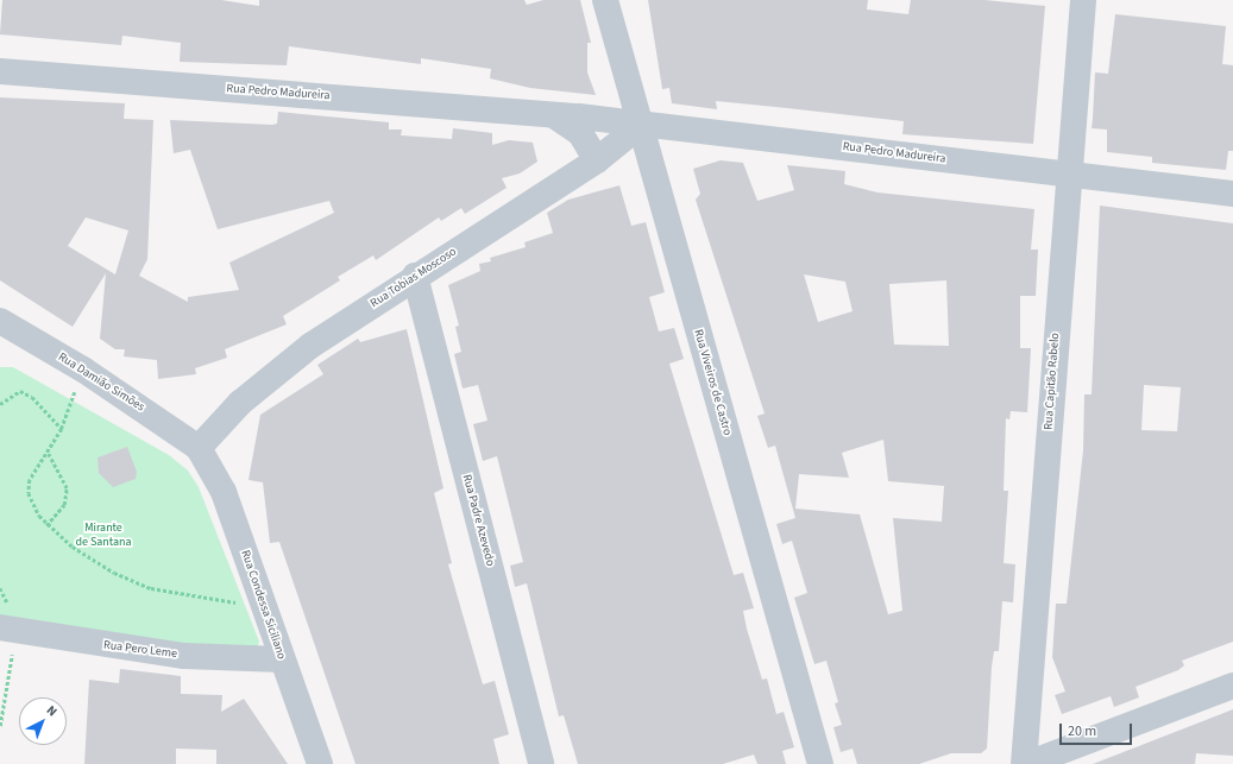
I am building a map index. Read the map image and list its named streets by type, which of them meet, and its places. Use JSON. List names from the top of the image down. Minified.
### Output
{"streets":{"street":["Rua Pedro Madureira","Rua Tobias Moscoso","Rua Capitão Rabelo","Rua Damião Simões","Rua Viveiros de Castro","Rua Padre Azevedo","Rua Condessa Siciliano","Rua Pero Leme"]},"crossings":[["Rua Pedro Madureira","Rua Tobias Moscoso"],["Rua Pedro Madureira","Rua Capitão Rabelo"],["Rua Pedro Madureira","Rua Viveiros de Castro"],["Rua Tobias Moscoso","Rua Damião Simões"],["Rua Tobias Moscoso","Rua Viveiros de Castro"],["Rua Tobias Moscoso","Rua Padre Azevedo"],["Rua Tobias Moscoso","Rua Condessa Siciliano"],["Rua Damião Simões","Rua Condessa Siciliano"],["Rua Condessa Siciliano","Rua Pero Leme"]],"parks":["Mirante de Santana"],"scale_bar":"20 m","north":"top right"}
